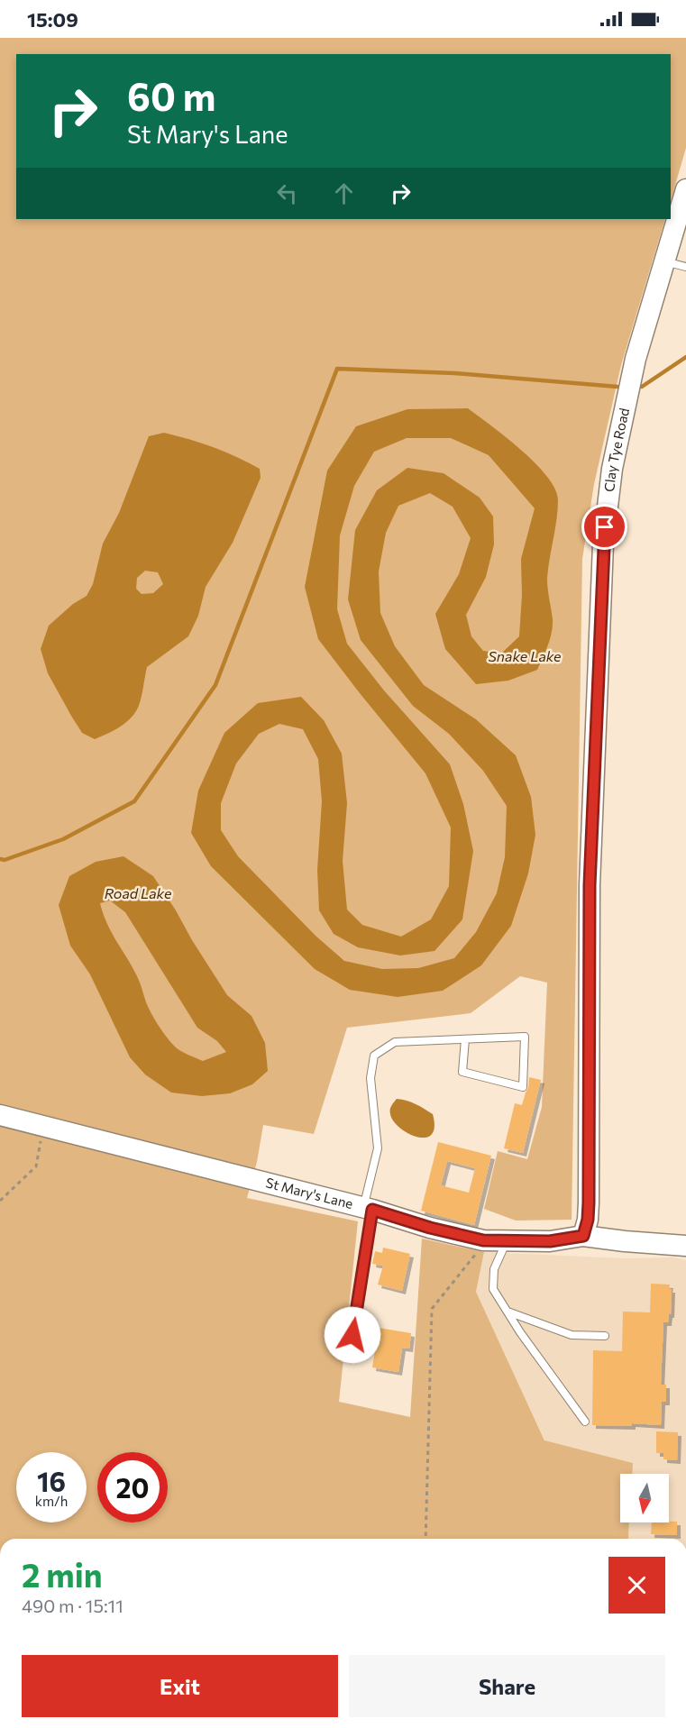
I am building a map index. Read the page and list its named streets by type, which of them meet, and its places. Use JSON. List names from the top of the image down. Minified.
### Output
{"streets":{"main road":["Clay Tye Road","St Mary's Lane"]},"crossings":[["Clay Tye Road","St Mary's Lane"]],"water":["Snake Lake","Road Lake"],"north":"bottom","page":{"status":"15:09","turn":["60 m","St Mary's Lane"],"speed":"16 km/h","limit":"20","heading":["2 min","490 m · 15:11"],"buttons":["Exit","Share"]}}
